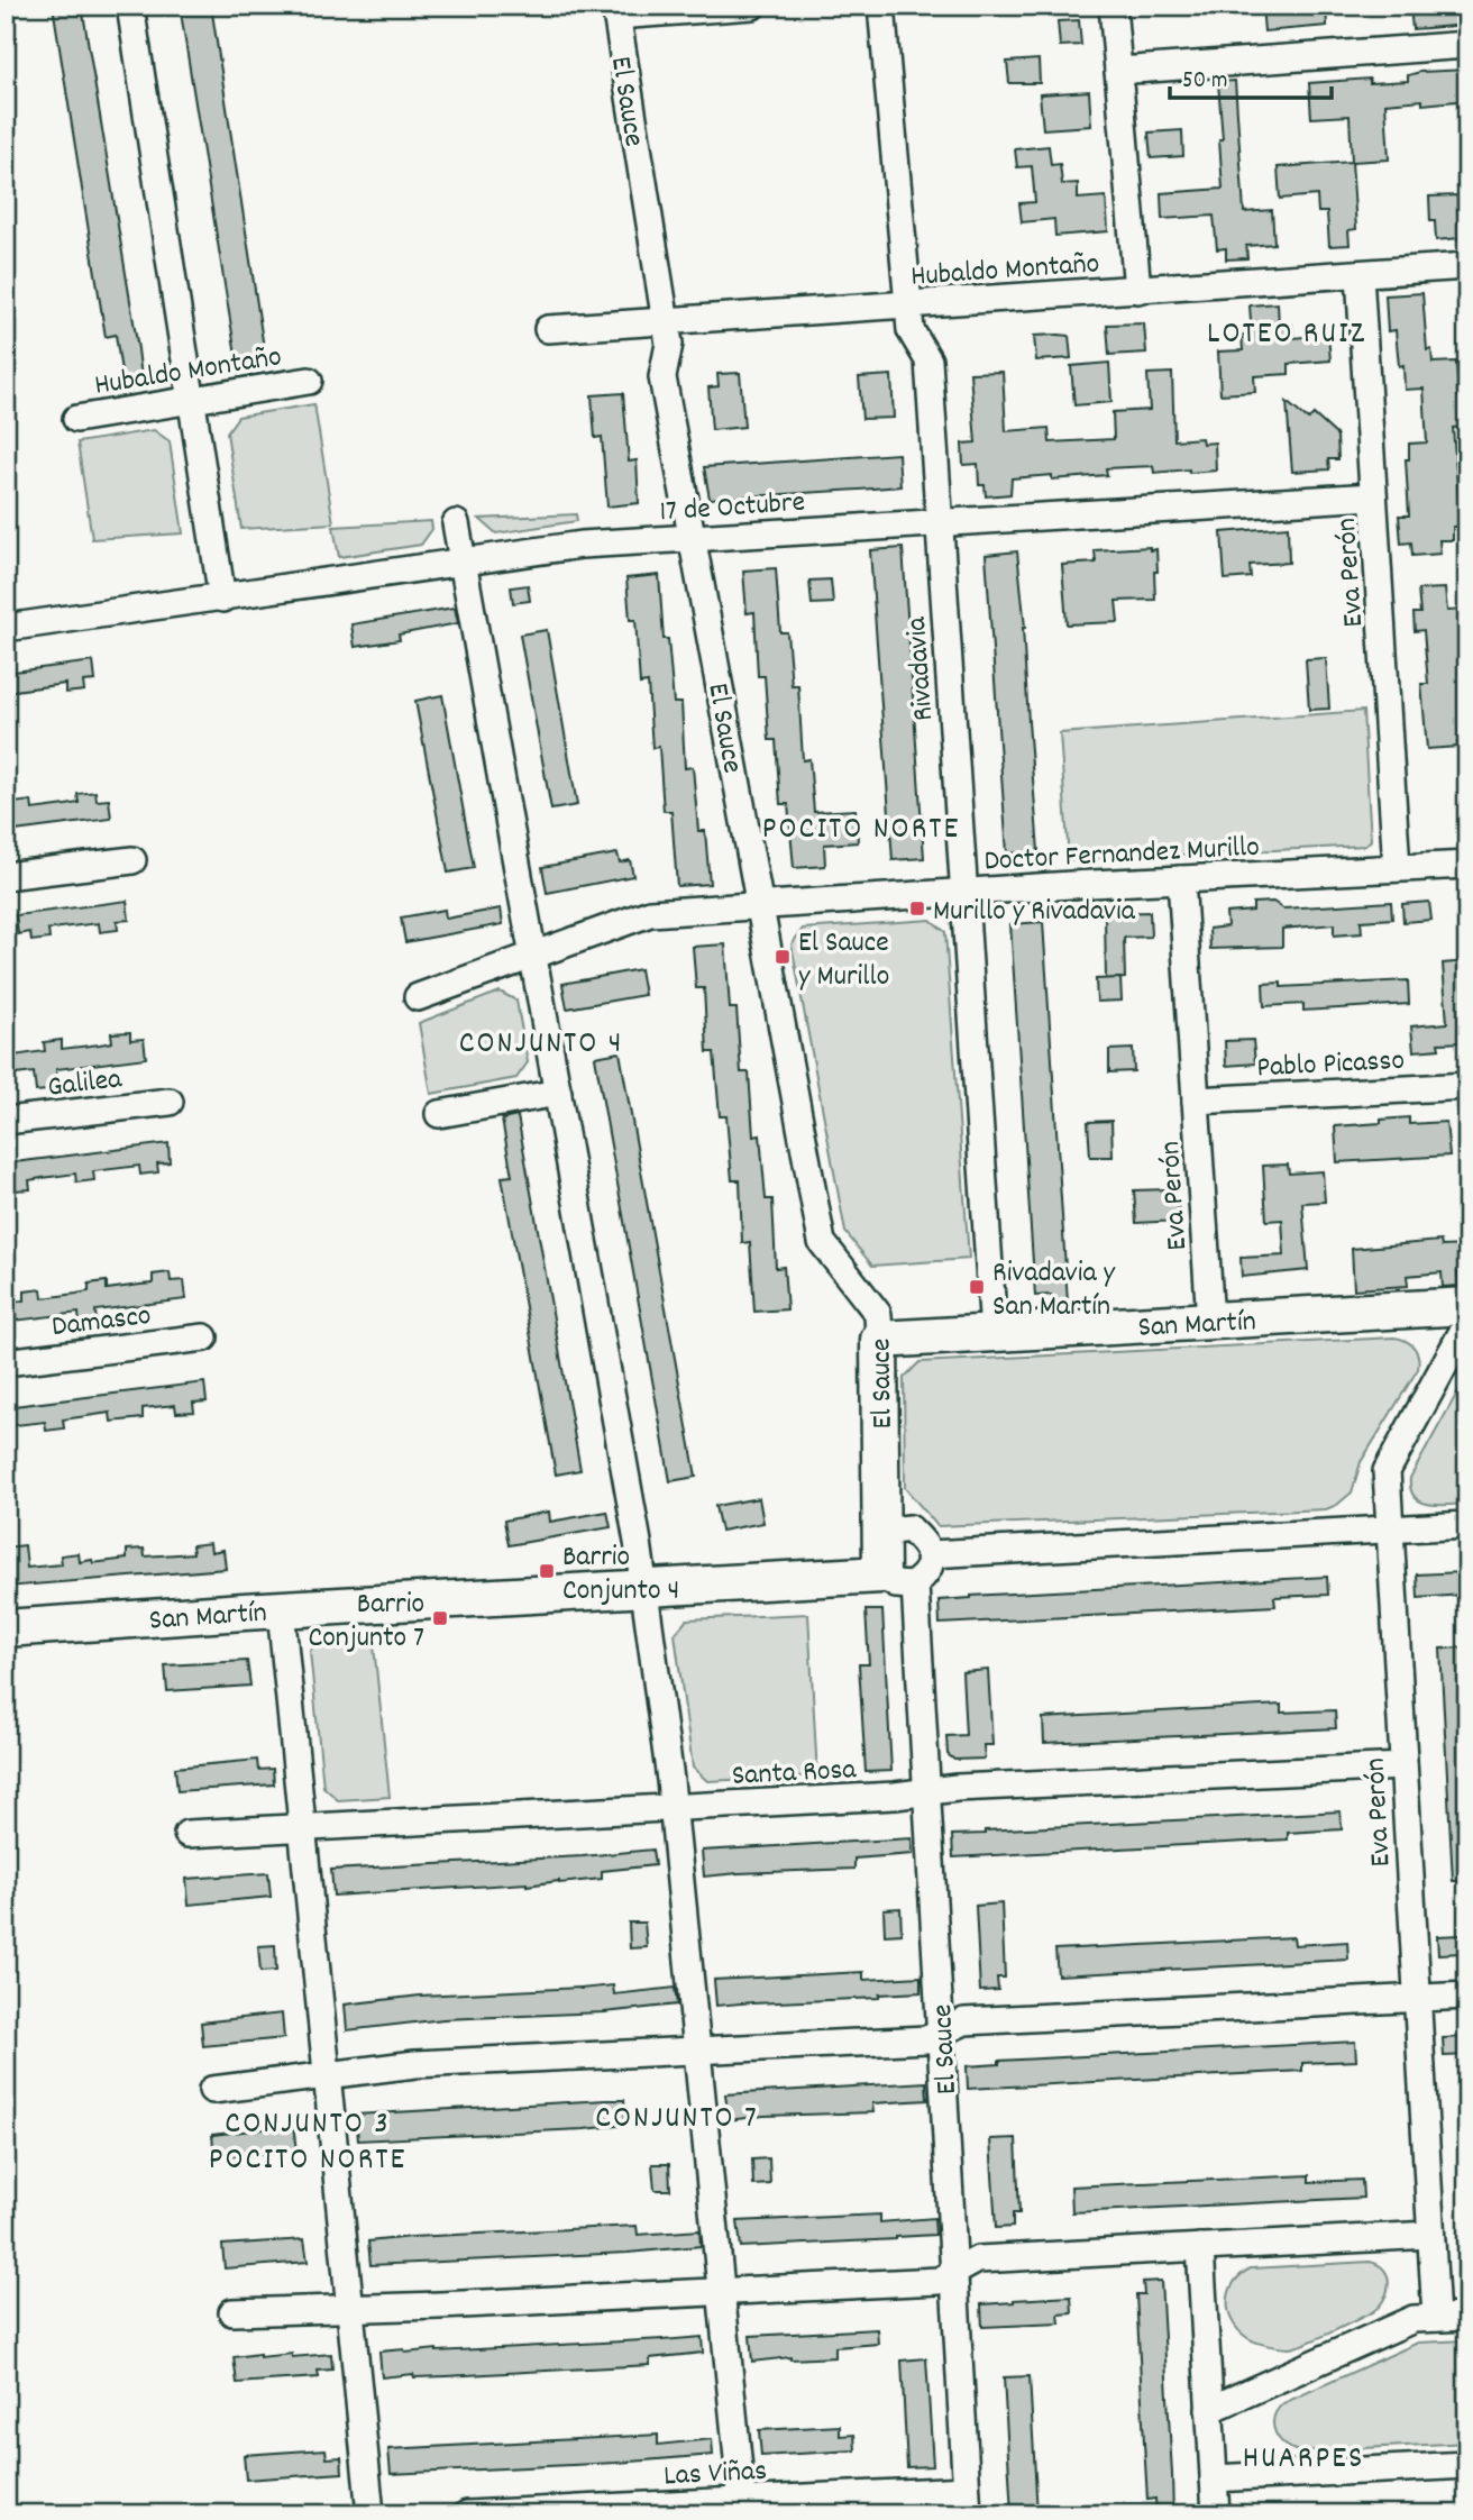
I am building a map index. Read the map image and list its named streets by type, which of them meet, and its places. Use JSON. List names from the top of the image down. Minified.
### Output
{"streets":{"street":["El Sauce","Hubaldo Montaño","17 de Octubre","Eva Perón","Rivadavia","Doctor Fernandez Murillo","Pablo Picasso","Galilea","Damasco","San Martín","Santa Rosa","Las Viñas"]},"crossings":[["El Sauce","Hubaldo Montaño"],["El Sauce","17 de Octubre"],["El Sauce","Doctor Fernandez Murillo"],["El Sauce","San Martín"],["El Sauce","Santa Rosa"],["El Sauce","Las Viñas"],["Hubaldo Montaño","Eva Perón"],["Hubaldo Montaño","Rivadavia"],["17 de Octubre","Eva Perón"],["17 de Octubre","Rivadavia"],["Eva Perón","Doctor Fernandez Murillo"],["Eva Perón","Pablo Picasso"],["Eva Perón","San Martín"],["Eva Perón","Santa Rosa"],["Rivadavia","Doctor Fernandez Murillo"],["Rivadavia","San Martín"]],"districts":["LOTEO RUIZ","POCITO NORTE","CONJUNTO 4","CONJUNTO 7","CONJUNTO 3 POCITO NORTE","HUARPES"],"places":{"transit":["Murillo y Rivadavia","El Sauce y Murillo","Rivadavia y San Martín","Barrio Conjunto 4","Barrio Conjunto 7"]},"scale_bar":"50 m"}
